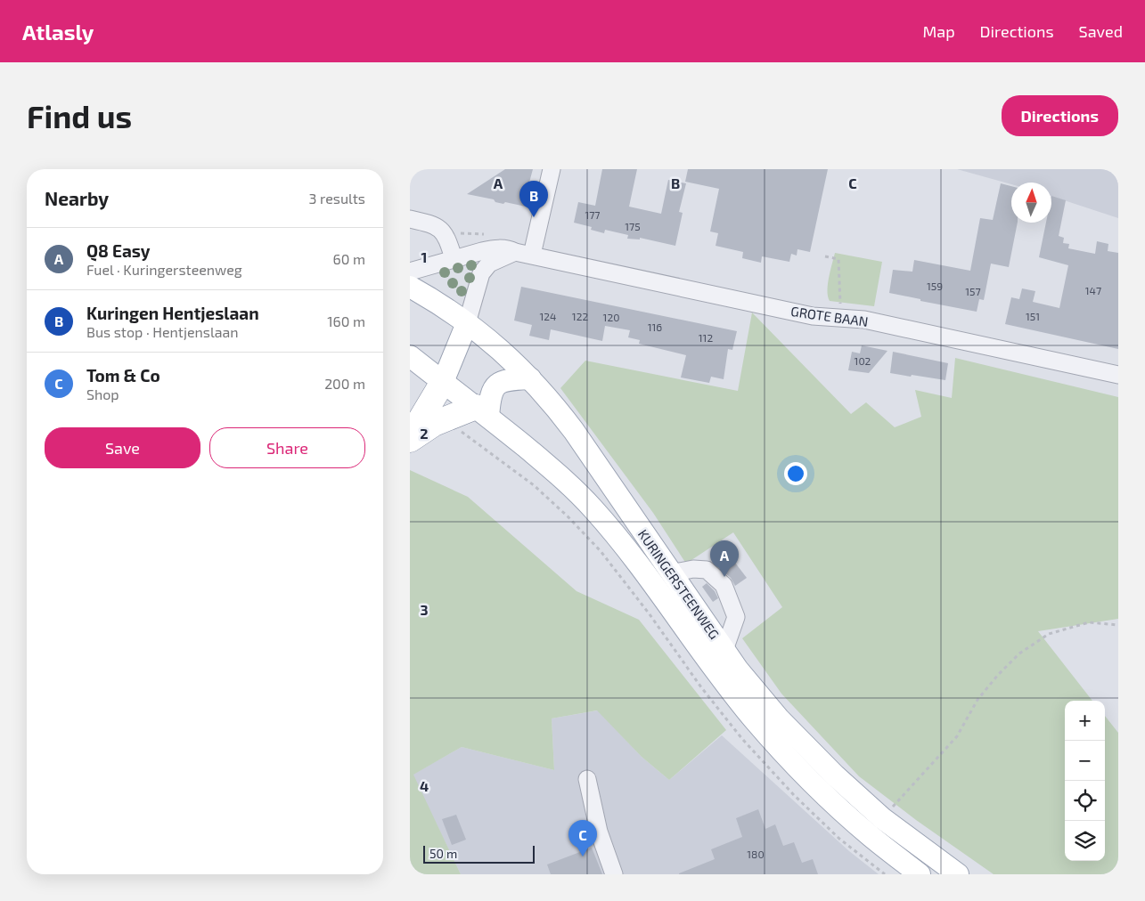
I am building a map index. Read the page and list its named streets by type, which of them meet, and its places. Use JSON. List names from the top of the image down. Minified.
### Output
{"streets":{"main road":["KURINGERSTEENWEG"],"street":["GROTE BAAN"]},"house_numbers":["177","175","159","147","157","124","122","151","120","116","112","102","180"],"scale_bar":"50 m","north":"top","page":{"header":"Atlasly","nav":["Map","Directions","Saved"],"buttons":["Directions",["Save","Share"]],"title":"Find us","heading":["Nearby","3 results"],"pins":["B","A","C"],"list":[{"mark":"A","name":"Q8 Easy","note":"Fuel · Kuringersteenweg","value":"60 m"},{"mark":"B","name":"Kuringen Hentjeslaan","note":"Bus stop · Hentjenslaan","value":"160 m"},{"mark":"C","name":"Tom & Co","note":"Shop","value":"200 m"}],"map_buttons":["+","−"],"scale":"50 m"},"grid":{"columns":["A","B","C"],"rows":["1","2","3","4"]}}
